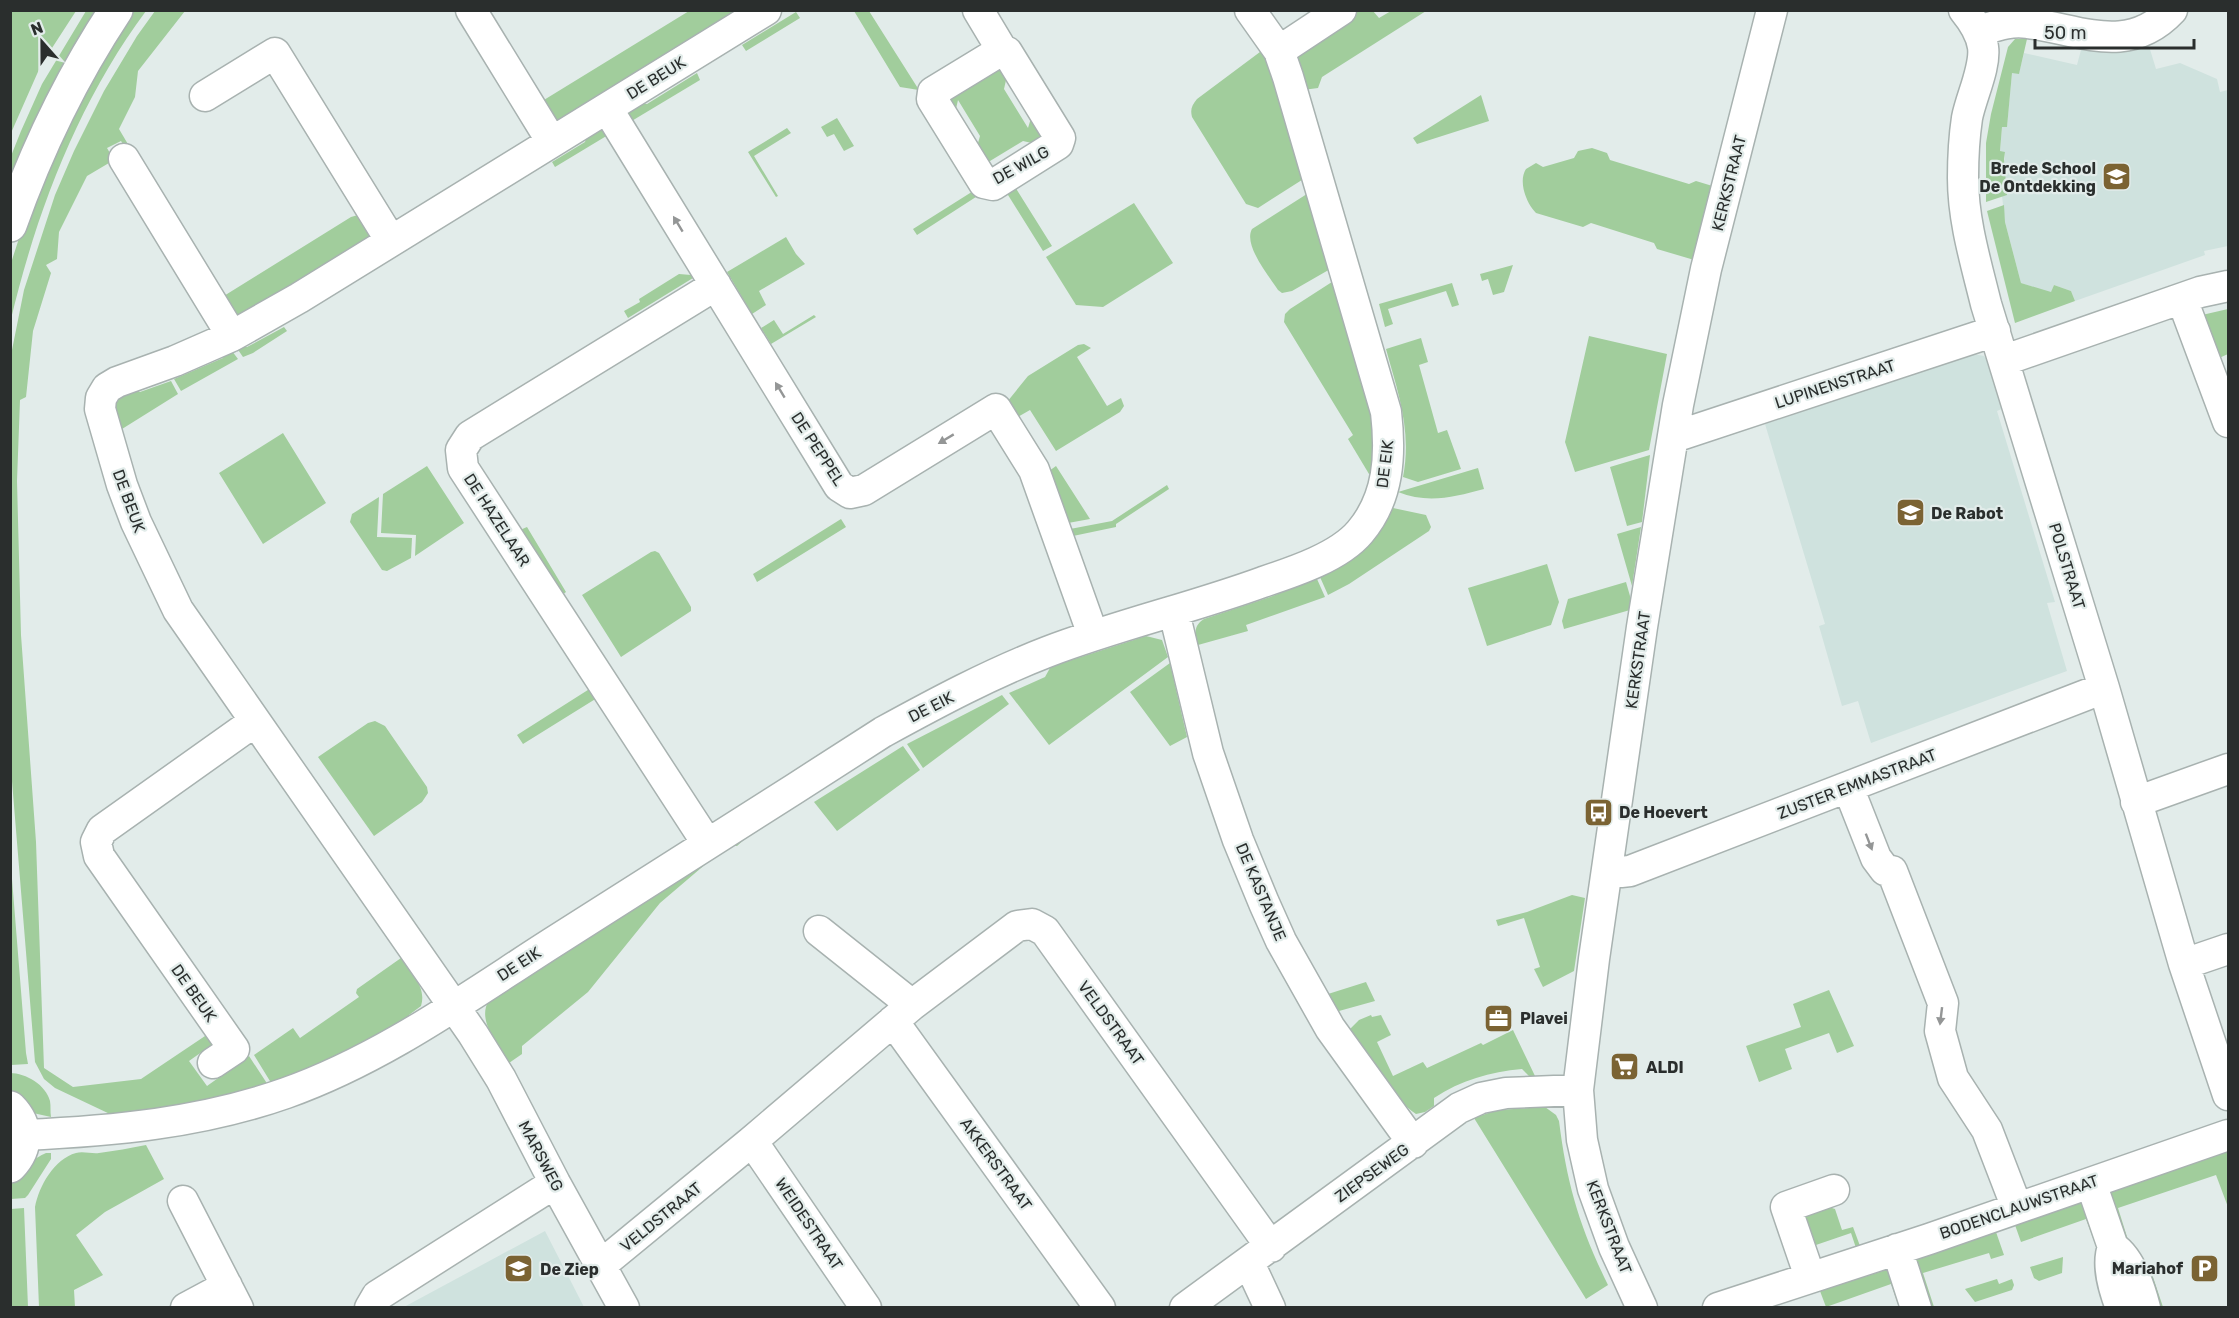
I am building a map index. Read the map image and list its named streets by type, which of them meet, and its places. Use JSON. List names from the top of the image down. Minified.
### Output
{"streets":{"street":["DE BEUK","DE WILG","KERKSTRAAT","LUPINENSTRAAT","DE PEPPEL","DE EIK","DE HAZELAAR","POLSTRAAT","ZUSTER EMMASTRAAT","DE KASTANJE","VELDSTRAAT","MARSWEG","AKKERSTRAAT","ZIEPSEWEG","BODENCLAUWSTRAAT","WEIDESTRAAT"]},"crossings":[["DE BEUK","DE PEPPEL"],["DE BEUK","DE EIK"],["DE BEUK","MARSWEG"],["KERKSTRAAT","LUPINENSTRAAT"],["KERKSTRAAT","ZUSTER EMMASTRAAT"],["KERKSTRAAT","ZIEPSEWEG"],["LUPINENSTRAAT","POLSTRAAT"],["DE PEPPEL","DE EIK"],["DE PEPPEL","DE HAZELAAR"],["DE EIK","DE HAZELAAR"],["DE EIK","DE KASTANJE"],["DE EIK","MARSWEG"],["POLSTRAAT","ZUSTER EMMASTRAAT"],["DE KASTANJE","ZIEPSEWEG"],["VELDSTRAAT","MARSWEG"],["VELDSTRAAT","AKKERSTRAAT"],["VELDSTRAAT","ZIEPSEWEG"],["VELDSTRAAT","WEIDESTRAAT"]],"one_way":["DE PEPPEL"],"places":{"school or university":["Brede School De Ontdekking","De Rabot","De Ziep"],"bus stop":["De Hoevert"],"office":["Plavei"],"supermarket":["ALDI"],"parking":["Mariahof"]},"scale_bar":"50 m","north":"top"}
